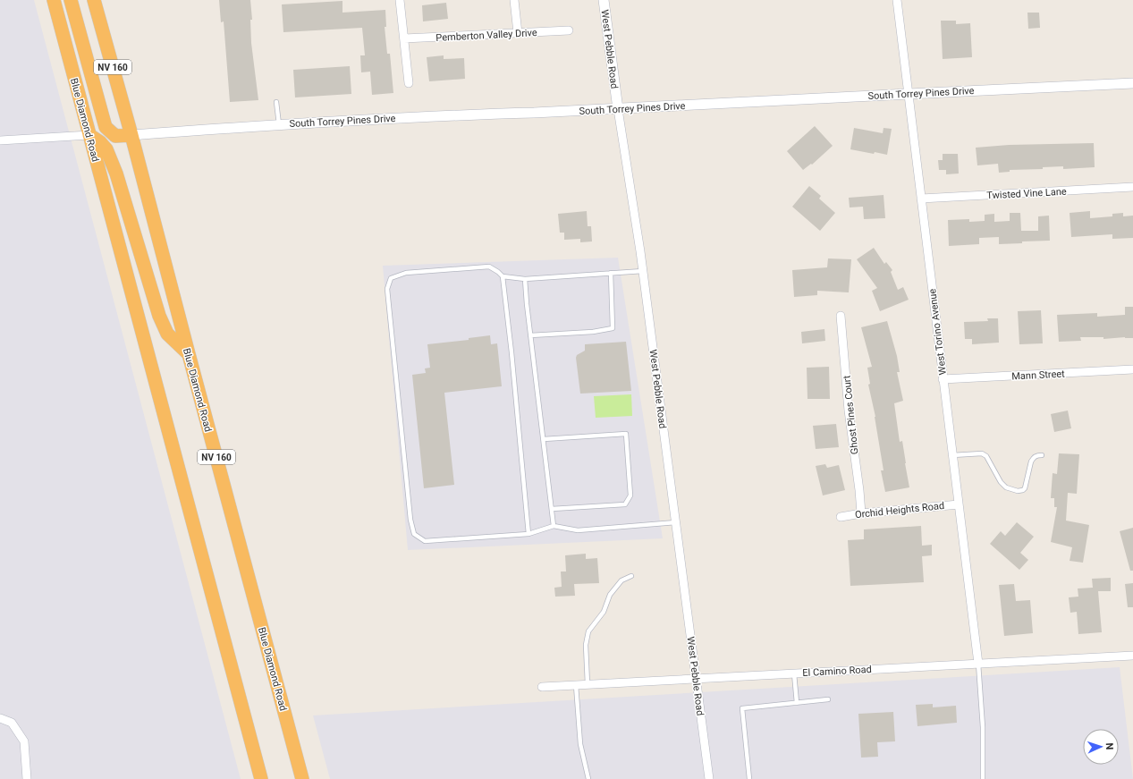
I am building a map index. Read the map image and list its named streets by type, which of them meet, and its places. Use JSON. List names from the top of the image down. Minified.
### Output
{"streets":{"highway":["NV 160","Blue Diamond Road"],"street":["Pemberton Valley Drive","West Pebble Road","South Torrey Pines Drive","Twisted Vine Lane","West Torino Avenue","Mann Street","Ghost Pines Court","Orchid Heights Road","El Camino Road"]},"crossings":[["West Pebble Road","South Torrey Pines Drive"],["West Pebble Road","El Camino Road"],["South Torrey Pines Drive","Blue Diamond Road"],["South Torrey Pines Drive","West Torino Avenue"],["Twisted Vine Lane","West Torino Avenue"],["West Torino Avenue","Mann Street"],["West Torino Avenue","Orchid Heights Road"],["West Torino Avenue","El Camino Road"],["Ghost Pines Court","Orchid Heights Road"]],"north":"right"}
